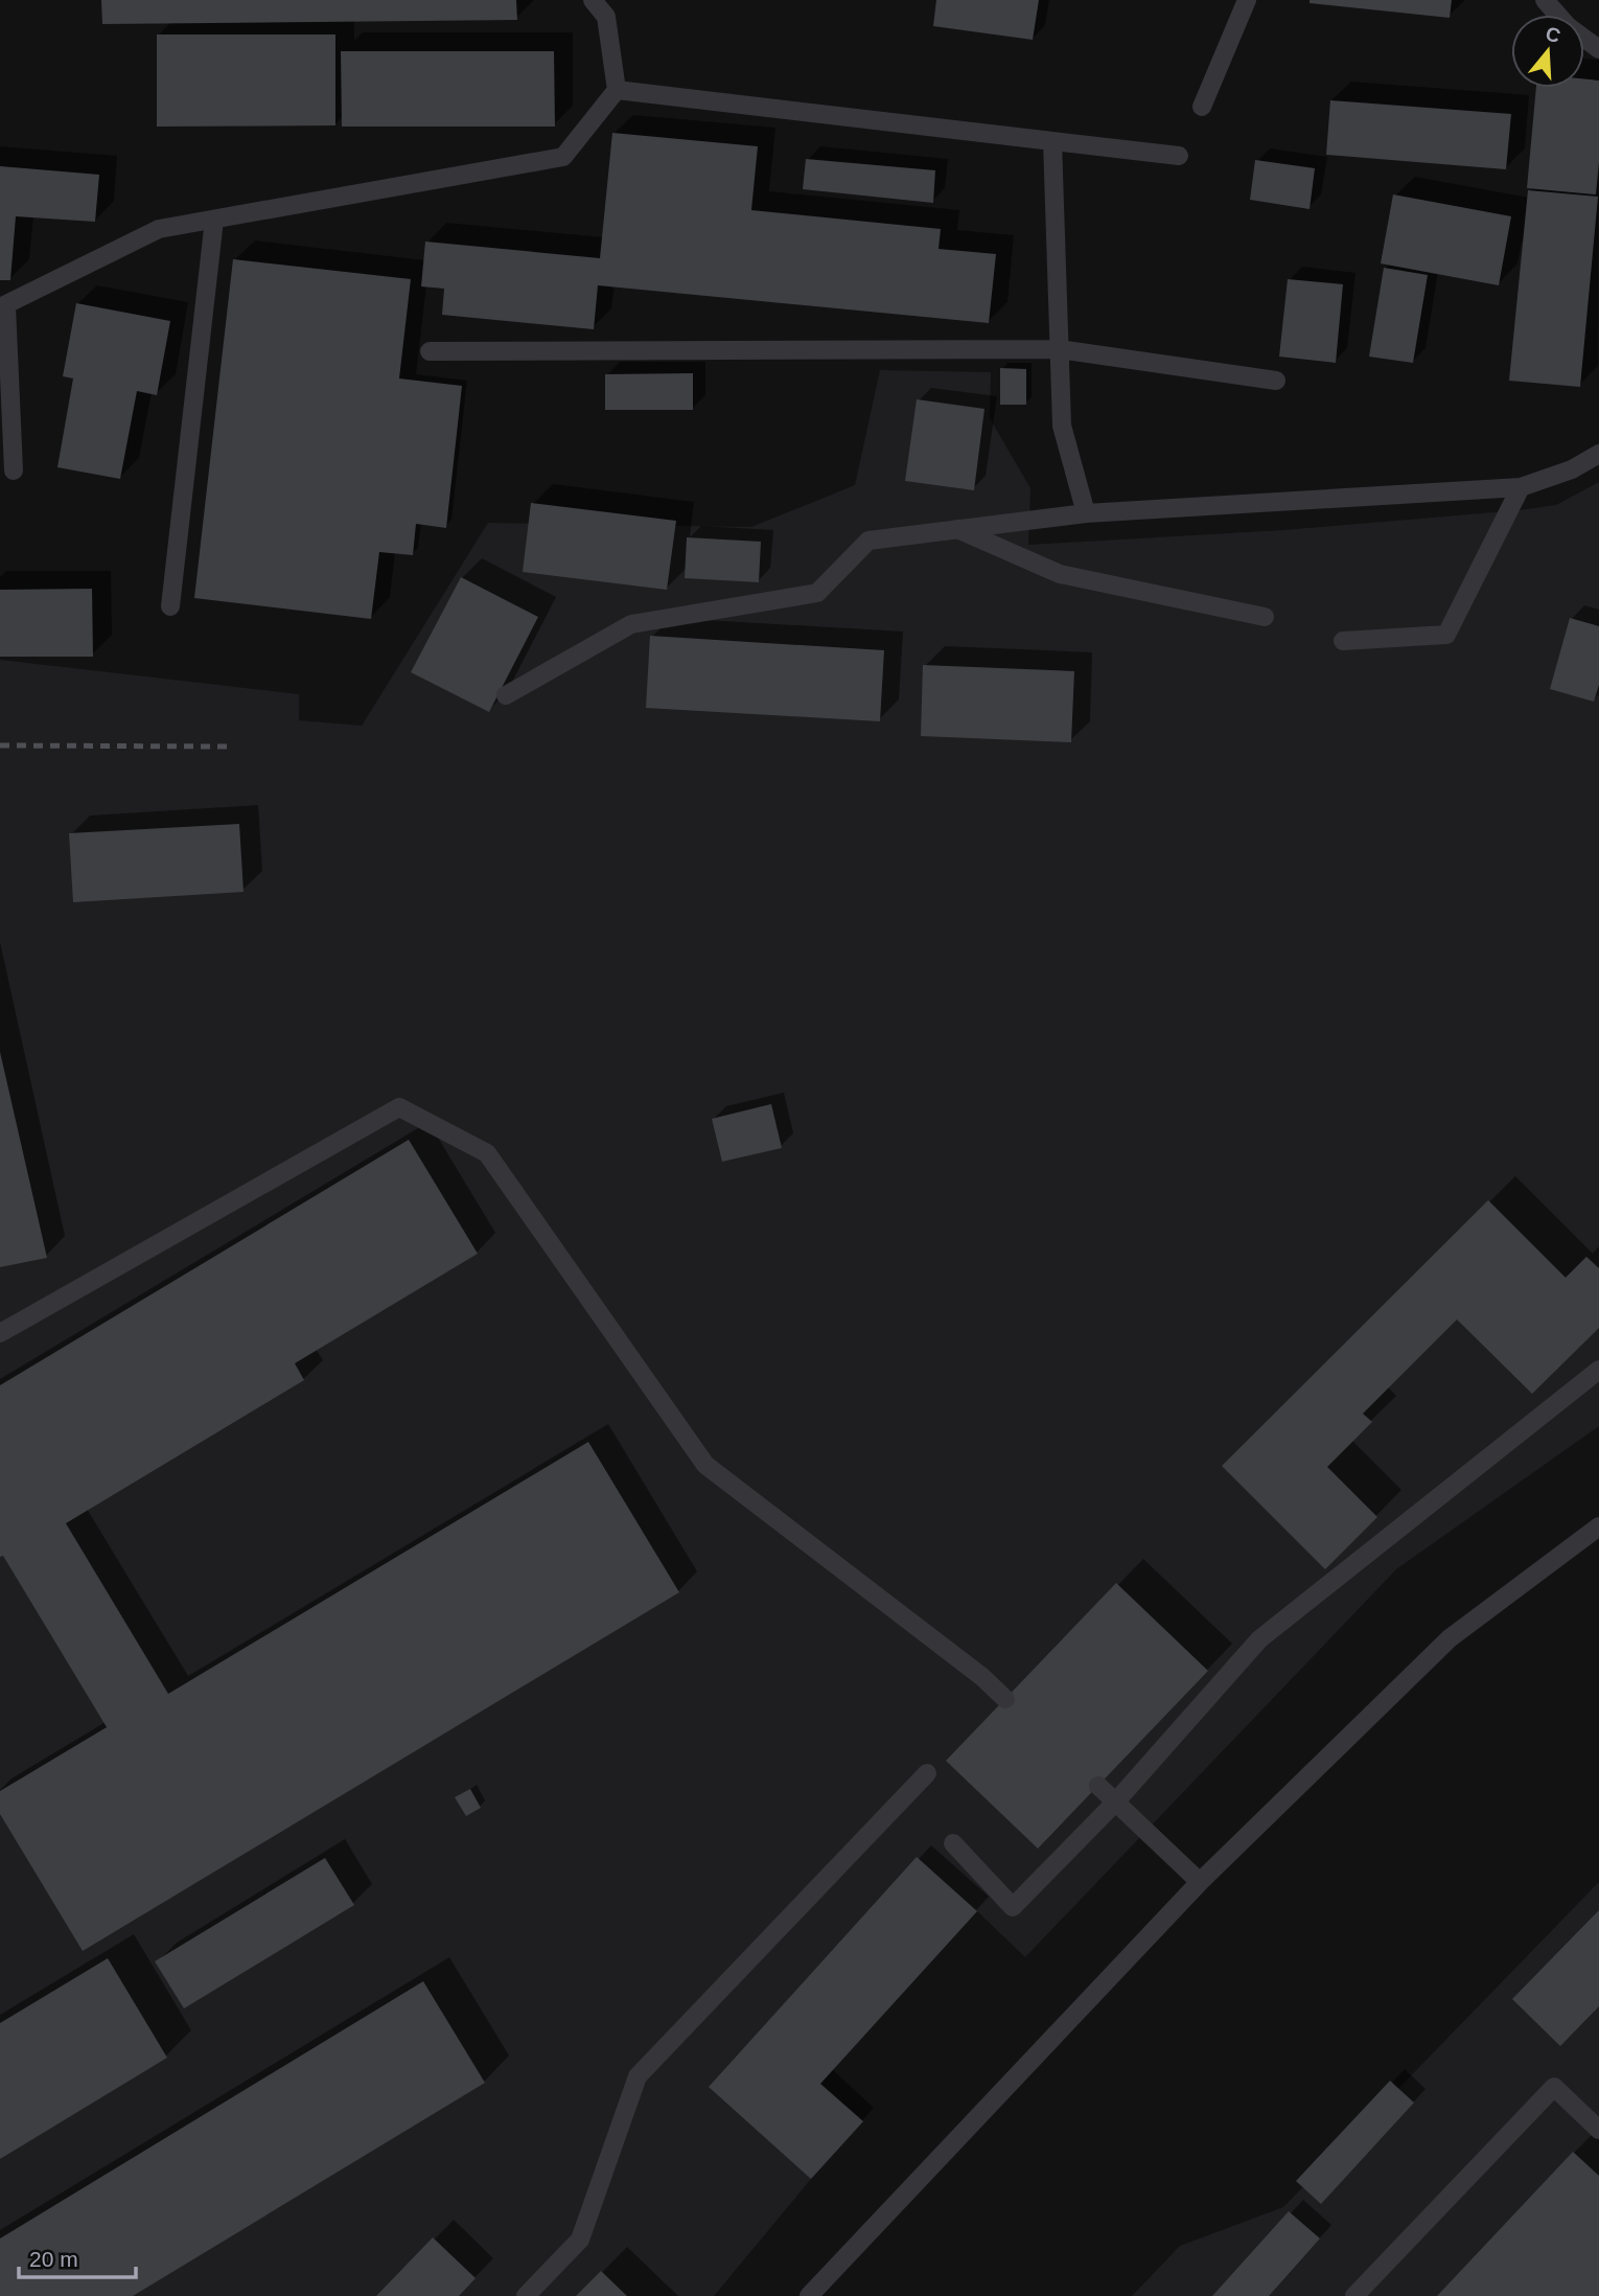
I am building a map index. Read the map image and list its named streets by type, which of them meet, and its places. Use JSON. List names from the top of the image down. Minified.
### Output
{"scale_bar":"20 m","north":"top"}
